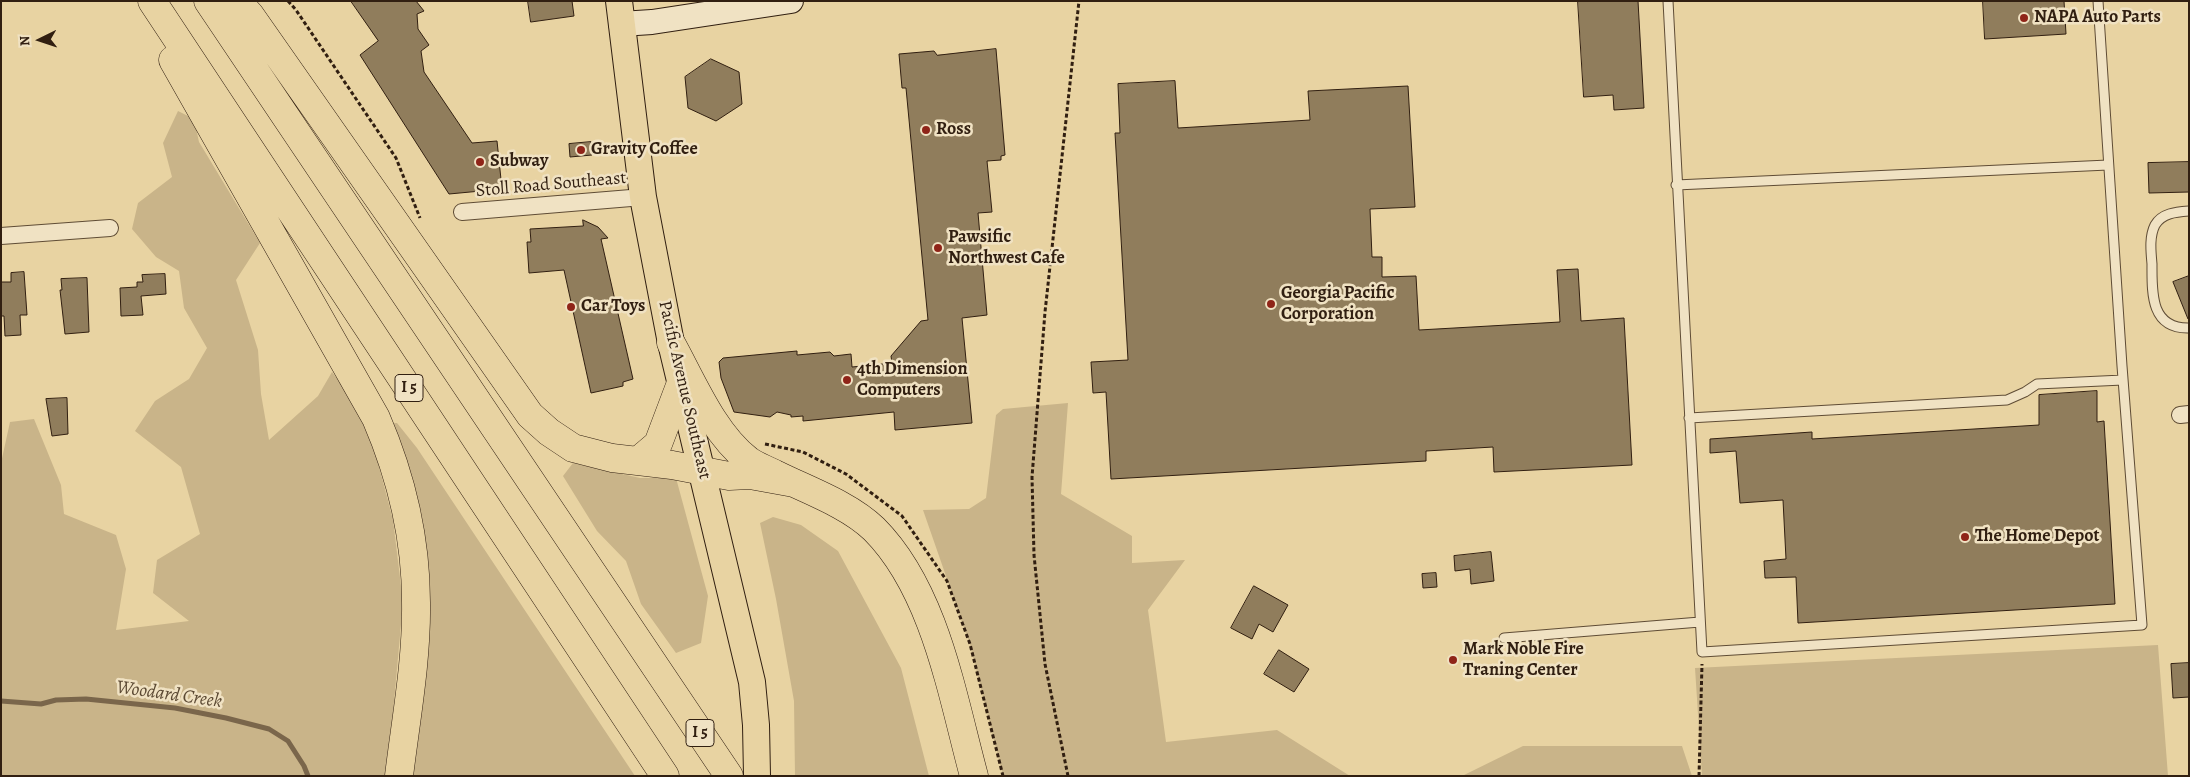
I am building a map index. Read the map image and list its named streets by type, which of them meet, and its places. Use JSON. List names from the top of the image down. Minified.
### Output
{"streets":{"highway":["I 5"],"main road":["Pacific Avenue Southeast"],"street":["Stoll Road Southeast"]},"crossings":[["Stoll Road Southeast","Pacific Avenue Southeast"]],"water":["Woodard Creek"],"places":["NAPA Auto Parts","Ross","Gravity Coffee","Subway","Pawsific Northwest Cafe","Georgia Pacific Corporation","Car Toys","4th Dimension Computers","The Home Depot","Mark Noble Fire Traning Center"],"north":"left"}
